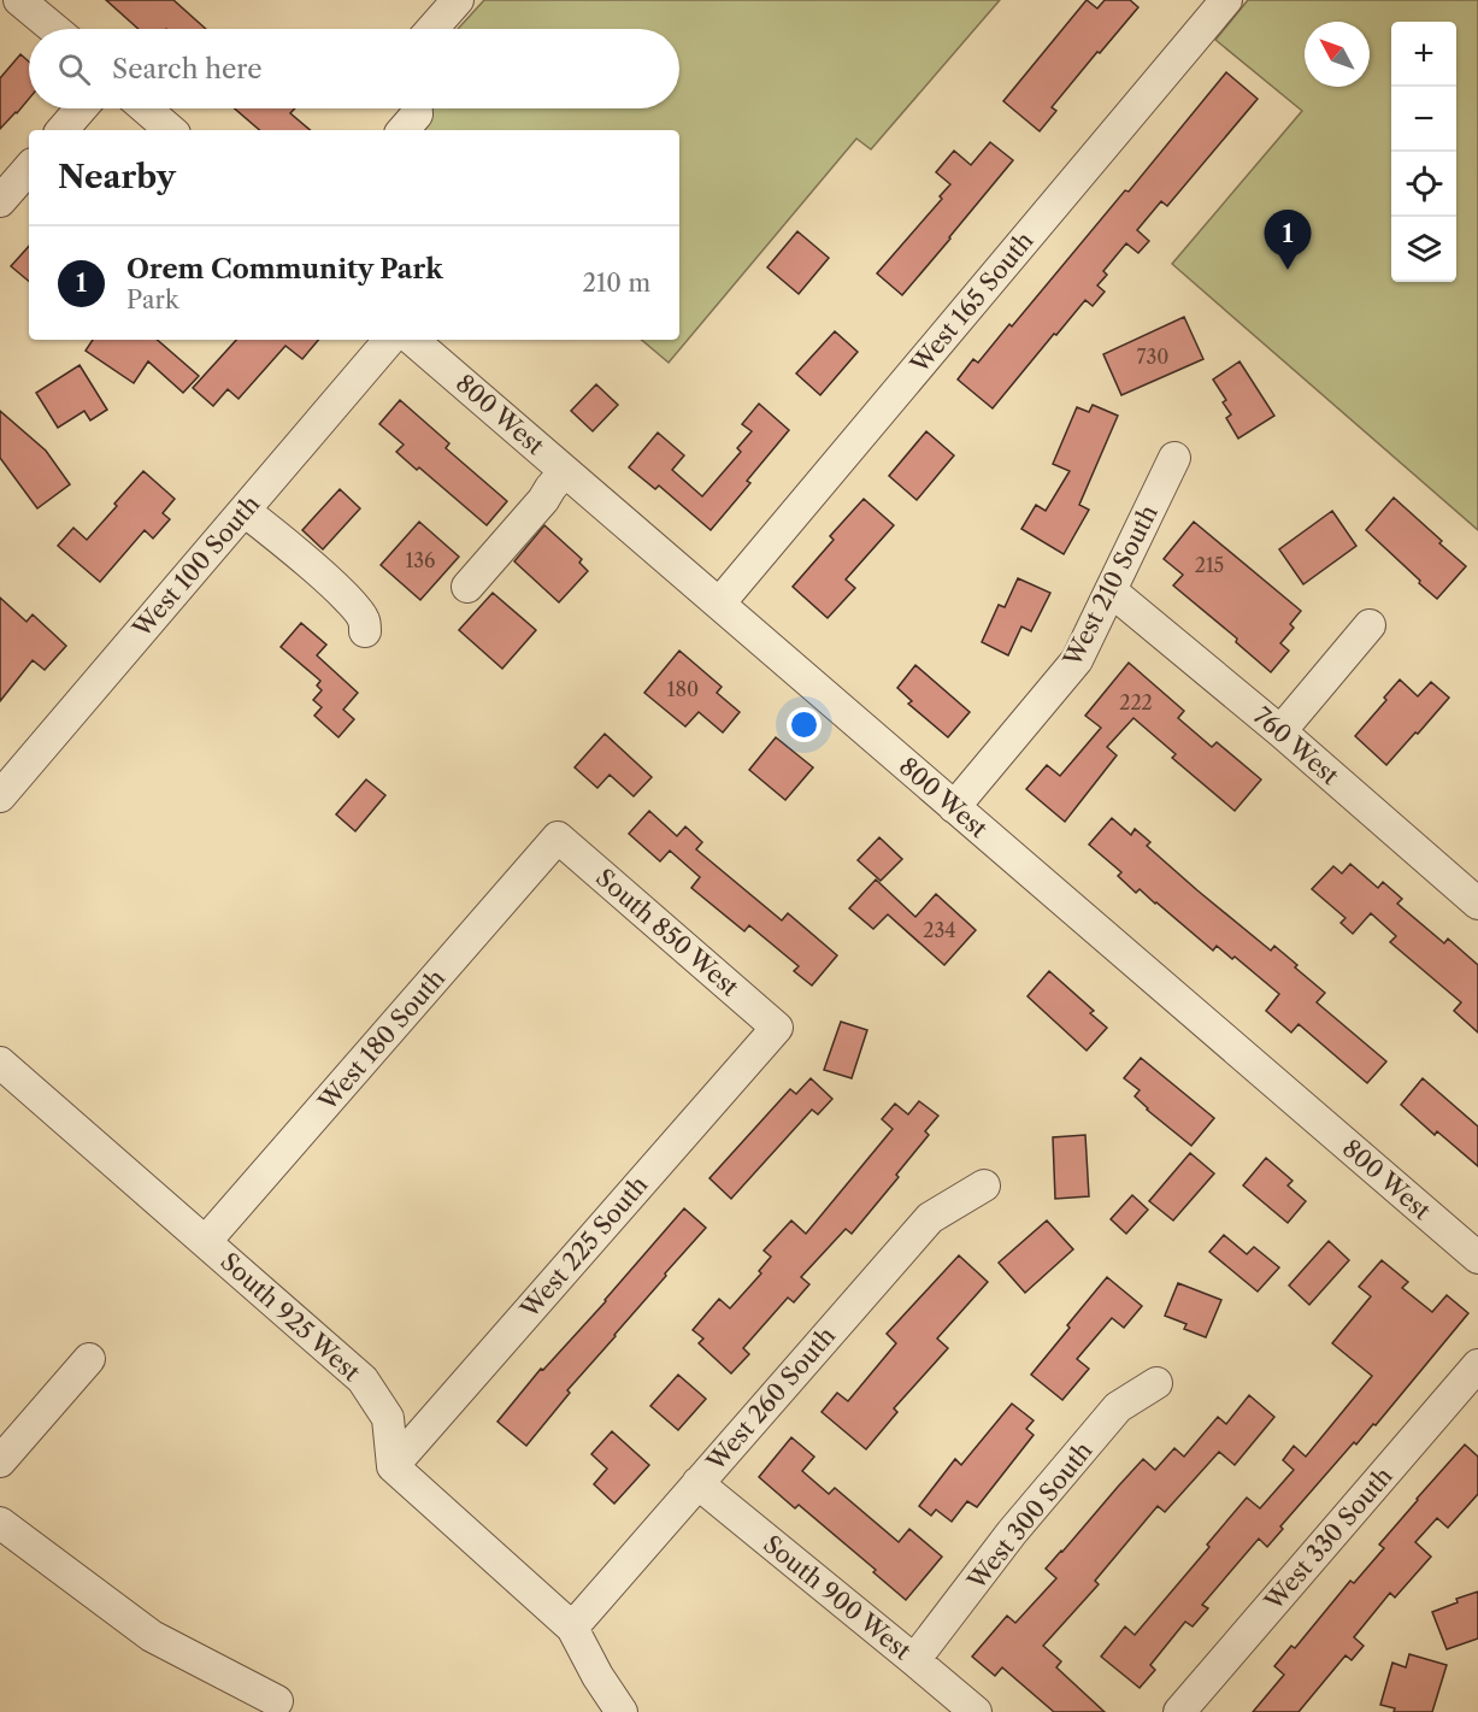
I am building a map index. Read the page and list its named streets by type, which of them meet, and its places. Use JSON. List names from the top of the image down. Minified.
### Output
{"streets":{"street":["West 165 South","800 West","West 100 South","West 210 South","760 West","South 850 West","West 180 South","West 225 South","South 925 West","West 260 South","West 300 South","West 330 South","South 900 West"]},"crossings":[["West 165 South","800 West"],["800 West","West 210 South"],["West 210 South","760 West"],["South 850 West","West 180 South"],["South 850 West","West 225 South"],["West 180 South","South 925 West"],["West 225 South","South 925 West"],["West 260 South","South 900 West"],["West 300 South","South 900 West"]],"house_numbers":["730","136","215","180","222","234"],"north":"top left","page":{"map_buttons":["+","−"],"search":"Search here","heading":"Nearby","pins":"1","list":[{"mark":"1","name":"Orem Community Park","note":"Park","value":"210 m"}]}}
